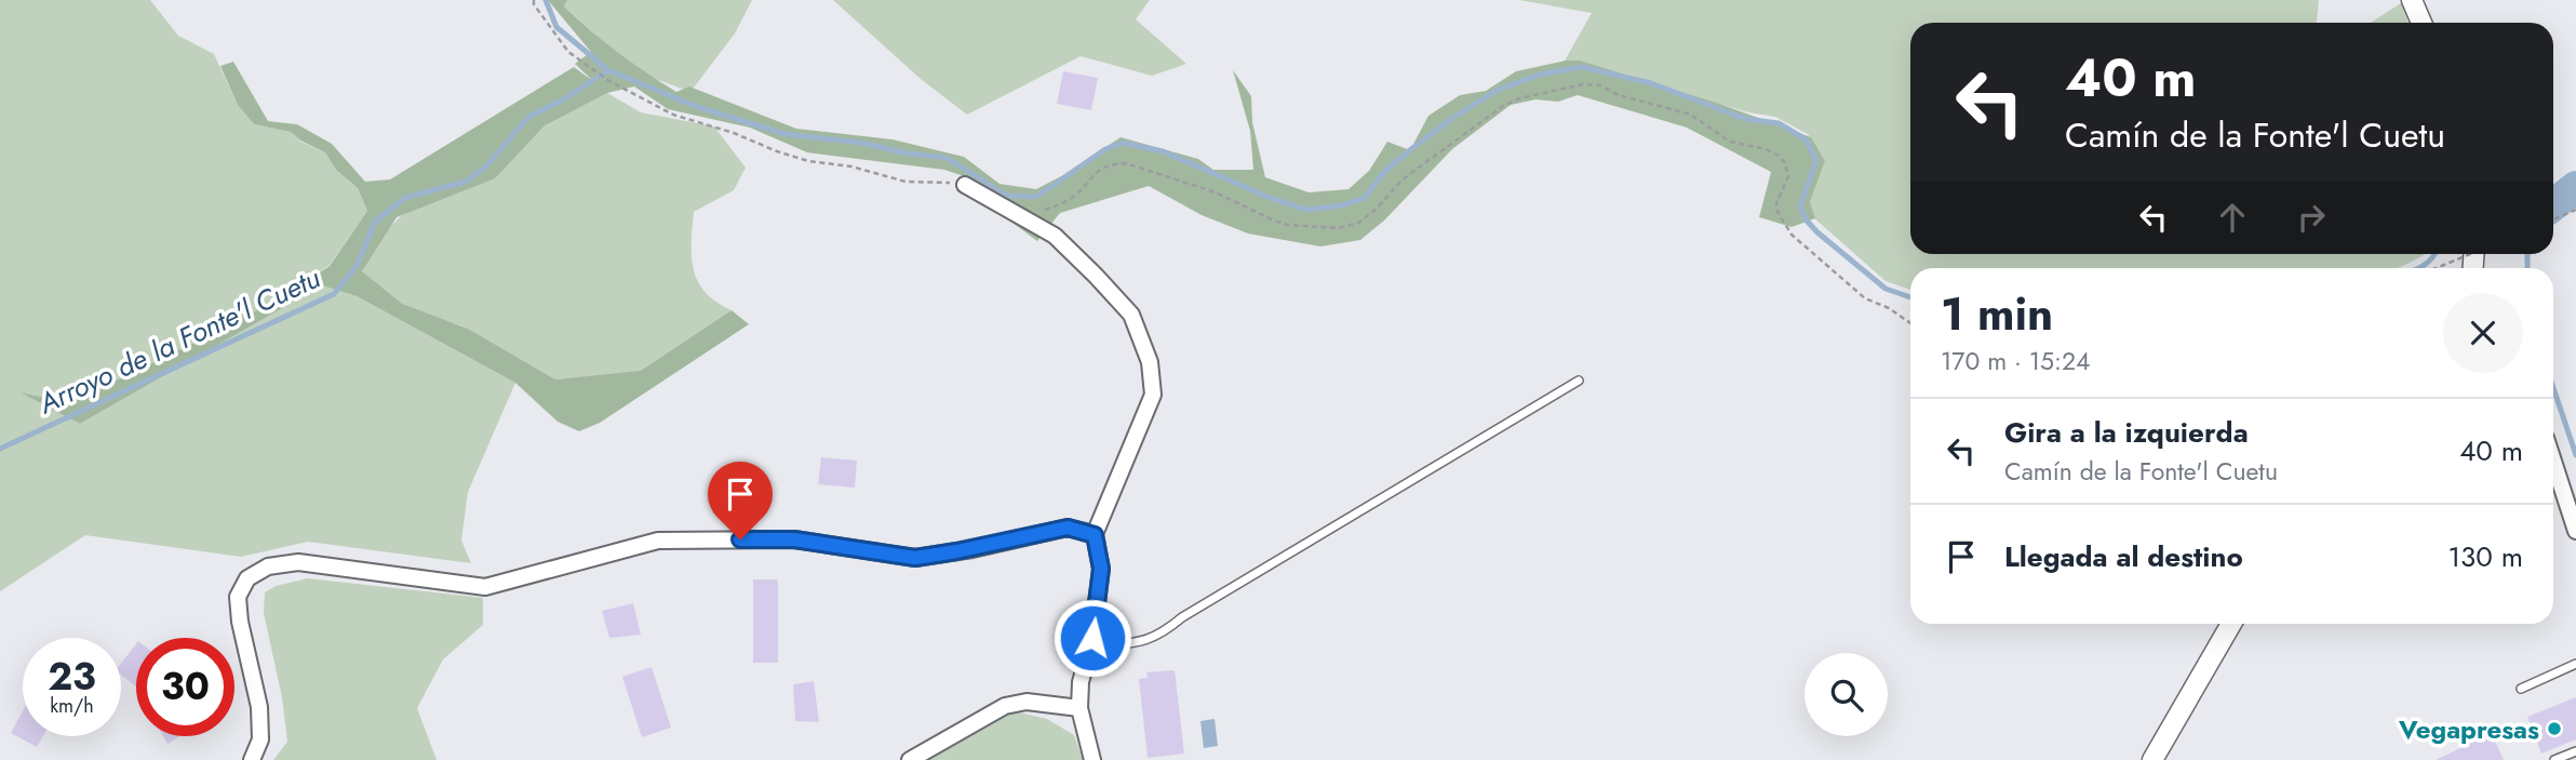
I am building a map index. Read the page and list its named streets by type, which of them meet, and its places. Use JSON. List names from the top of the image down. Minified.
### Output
{"water":["Arroyo de la Fonte'l Cuetu"],"places":["Vegapresas"],"page":{"turn":["40 m","Camín de la Fonte'l Cuetu"],"heading":["1 min","170 m · 15:24"],"list":[{"name":"Gira a la izquierda","note":"Camín de la Fonte'l Cuetu","value":"40 m"},{"name":"Llegada al destino","value":"130 m"}],"speed":"23 km/h","limit":"30"}}
